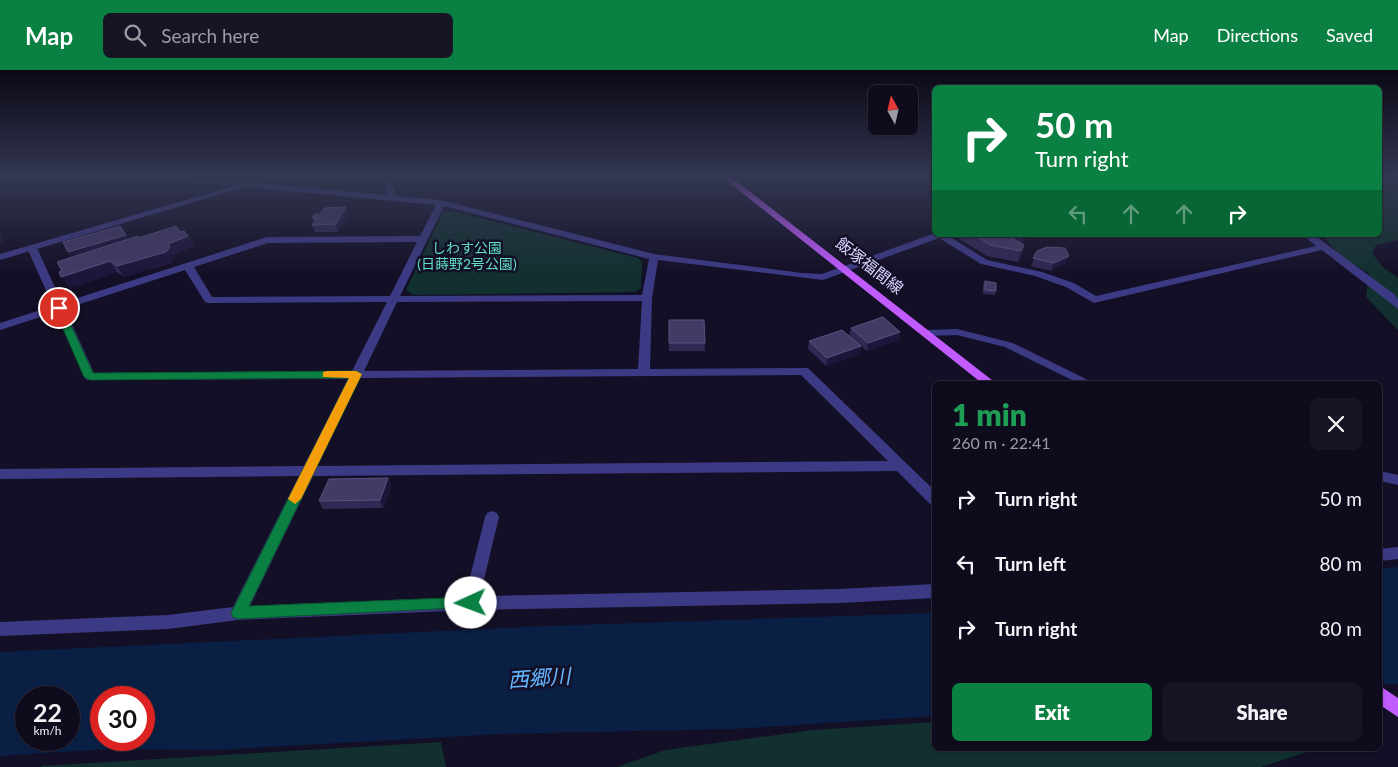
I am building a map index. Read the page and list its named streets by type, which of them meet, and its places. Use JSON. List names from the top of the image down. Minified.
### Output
{"streets":{"main road":["飯塚福間線"]},"water":["西郷川"],"parks":["しわす公園 (日蒔野2号公園)"],"north":"top","page":{"header":"Map","search":"Search here","nav":["Map","Directions","Saved"],"turn":["50 m","Turn right"],"heading":["1 min","260 m · 22:41"],"list":[{"name":"Turn right","value":"50 m"},{"name":"Turn left","value":"80 m"},{"name":"Turn right","value":"80 m"}],"buttons":["Exit","Share"],"speed":"22 km/h","limit":"30"}}
